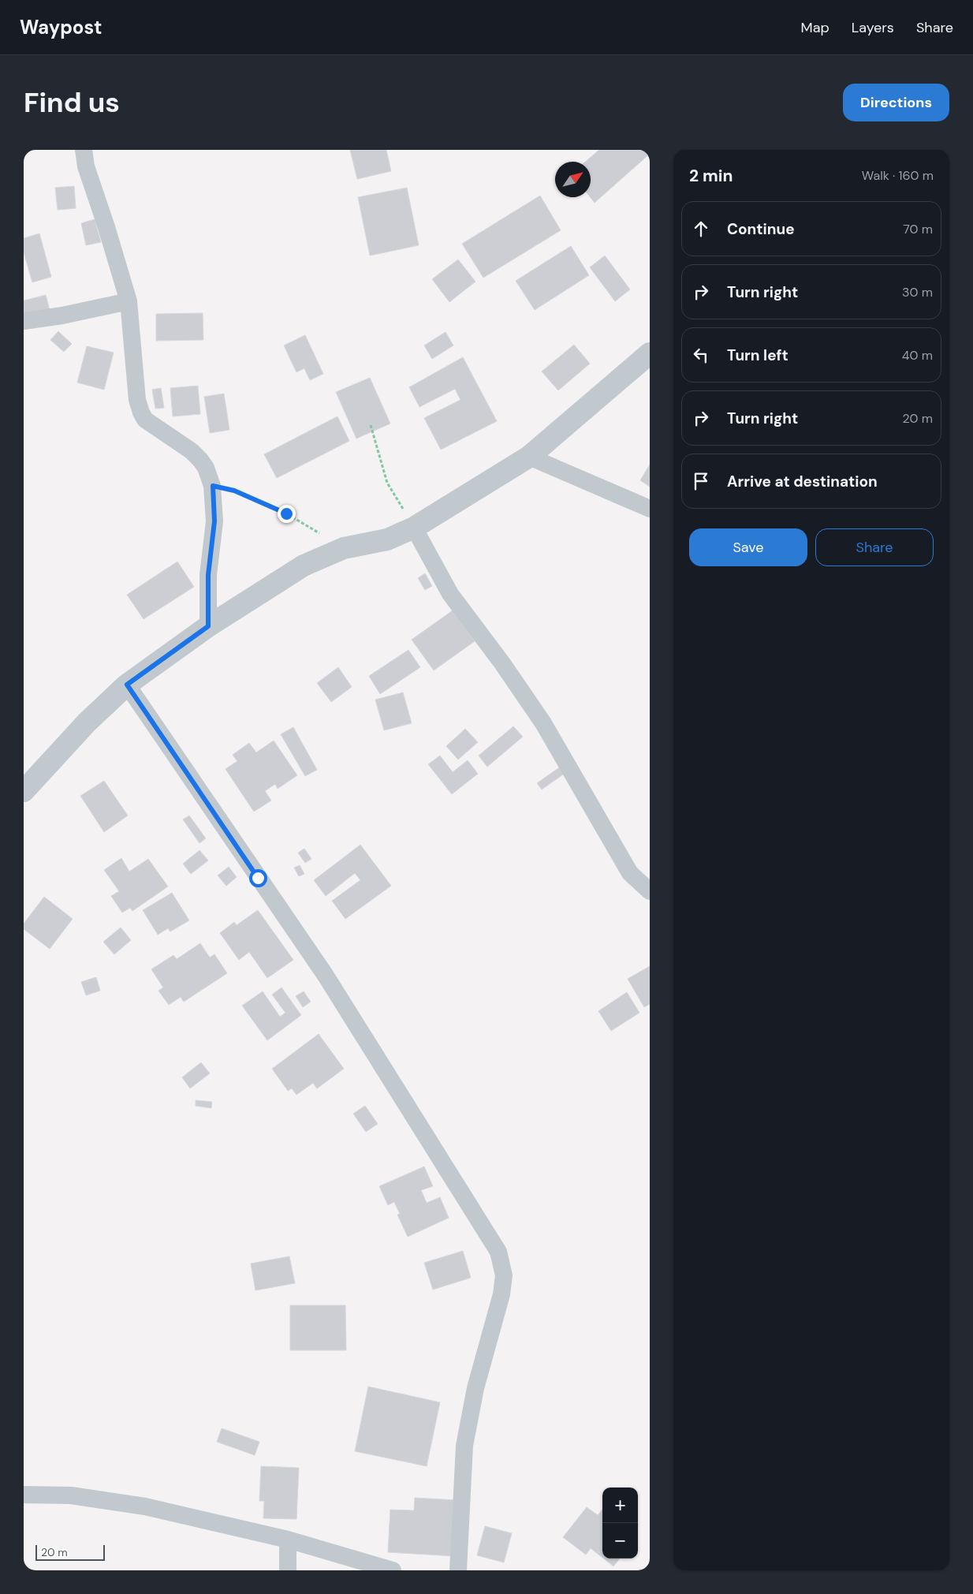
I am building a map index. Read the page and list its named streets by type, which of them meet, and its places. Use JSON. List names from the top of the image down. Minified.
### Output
{"scale_bar":"20 m","north":"top right","page":{"header":"Waypost","nav":["Map","Layers","Share"],"buttons":["Directions",["Save","Share"]],"title":"Find us","heading":["2 min","Walk · 160 m"],"list":[["Continue","70 m"],["Turn right","30 m"],["Turn left","40 m"],["Turn right","20 m"],"Arrive at destination"],"map_buttons":["+","−"],"scale":"20 m"}}
